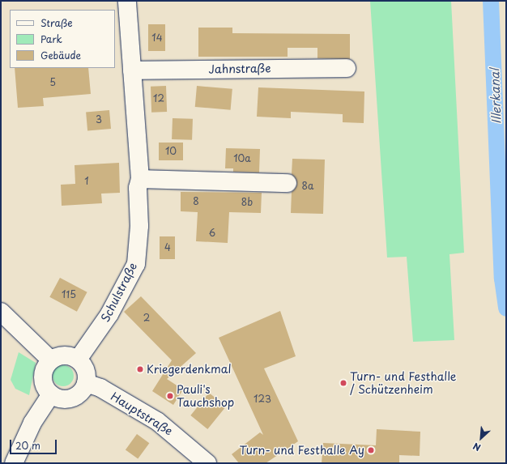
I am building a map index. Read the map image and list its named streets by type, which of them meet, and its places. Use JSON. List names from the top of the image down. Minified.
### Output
{"streets":{"street":["Jahnstraße","Schulstraße","Hauptstraße"]},"crossings":[["Jahnstraße","Schulstraße"],["Schulstraße","Hauptstraße"]],"water":["Illerkanal"],"places":["Kriegerdenkmal","Turn- und Festhalle / Schützenheim","Pauli's Tauchshop","Turn- und Festhalle Ay"],"house_numbers":["14","5","12","3","10","10a","1","8a","8","8b","6","4","115","2","123"],"legend":["Straße","Park","Gebäude"],"scale_bar":"20 m","north":"bottom left"}
